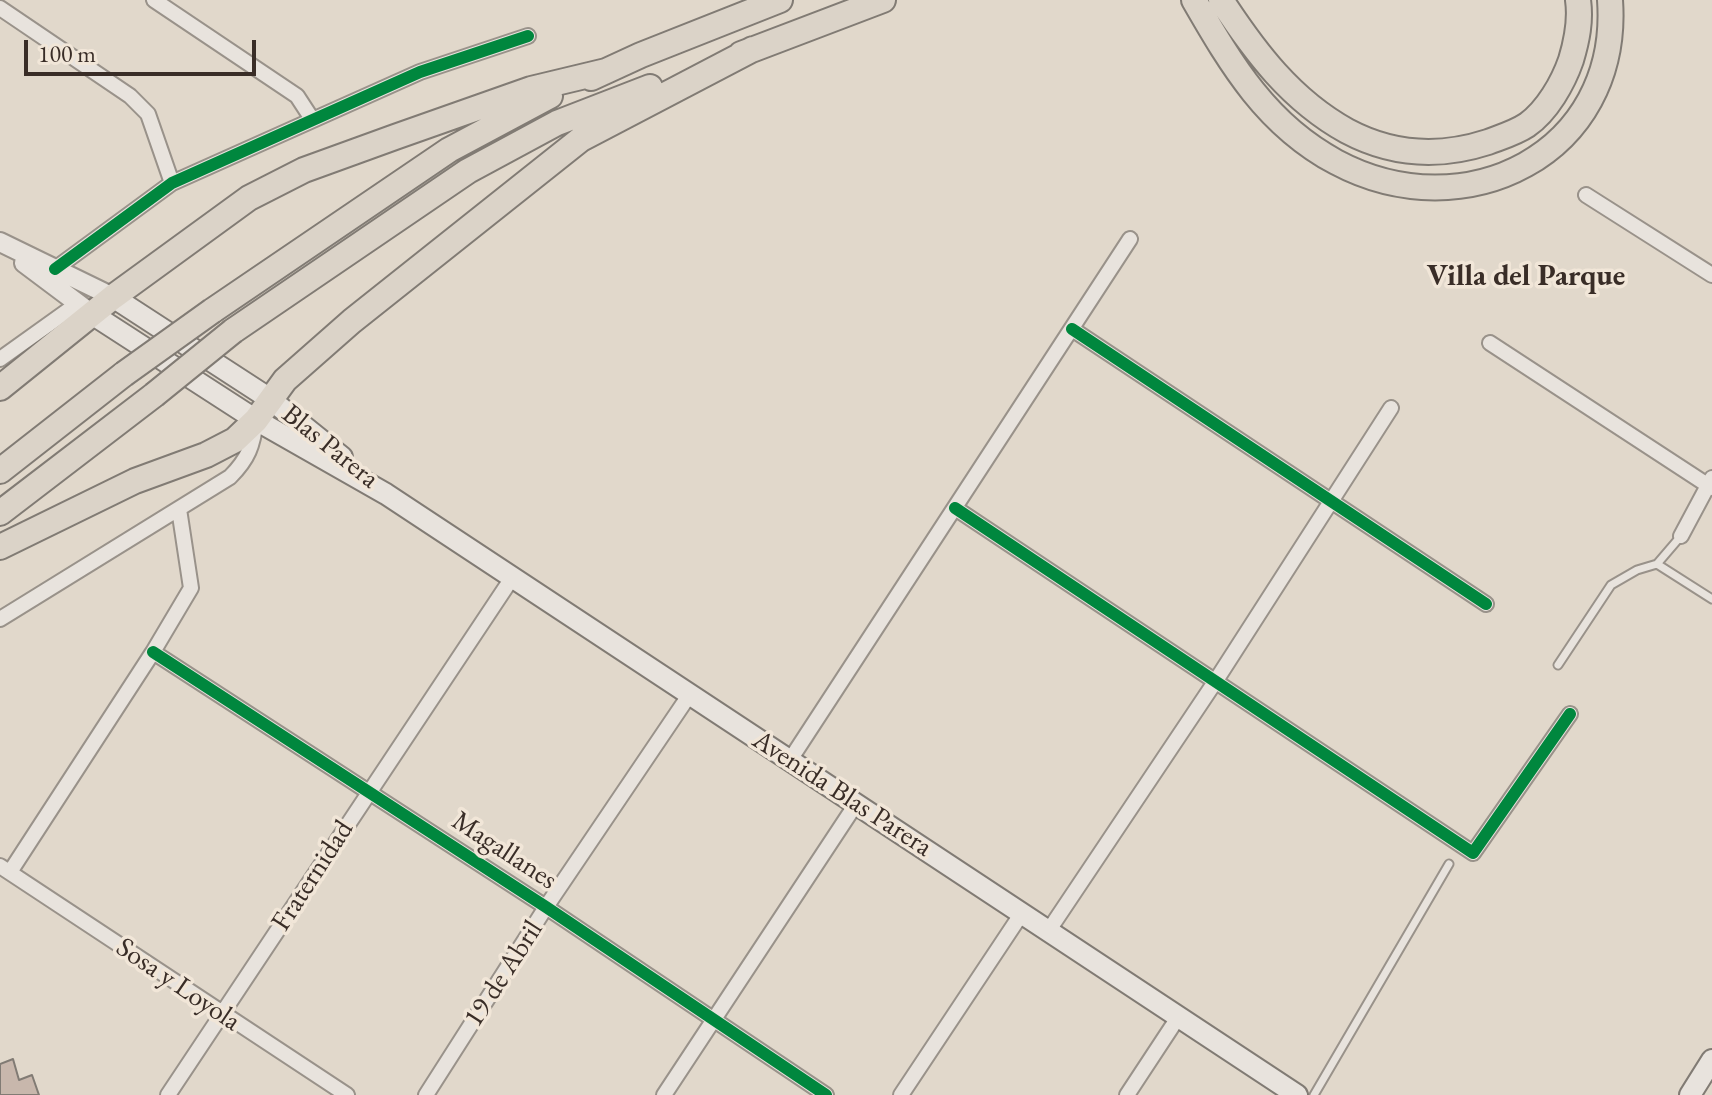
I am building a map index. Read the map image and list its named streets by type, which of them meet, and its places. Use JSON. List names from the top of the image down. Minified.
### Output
{"streets":{"main road":["Blas Parera","Avenida Blas Parera"],"street":["Magallanes","Fraternidad","19 de Abril","Sosa y Loyola"]},"crossings":[["Blas Parera","Avenida Blas Parera"],["Avenida Blas Parera","Fraternidad"],["Avenida Blas Parera","19 de Abril"],["Magallanes","Fraternidad"],["Magallanes","19 de Abril"],["Fraternidad","Sosa y Loyola"]],"districts":["Villa del Parque"],"scale_bar":"100 m"}
